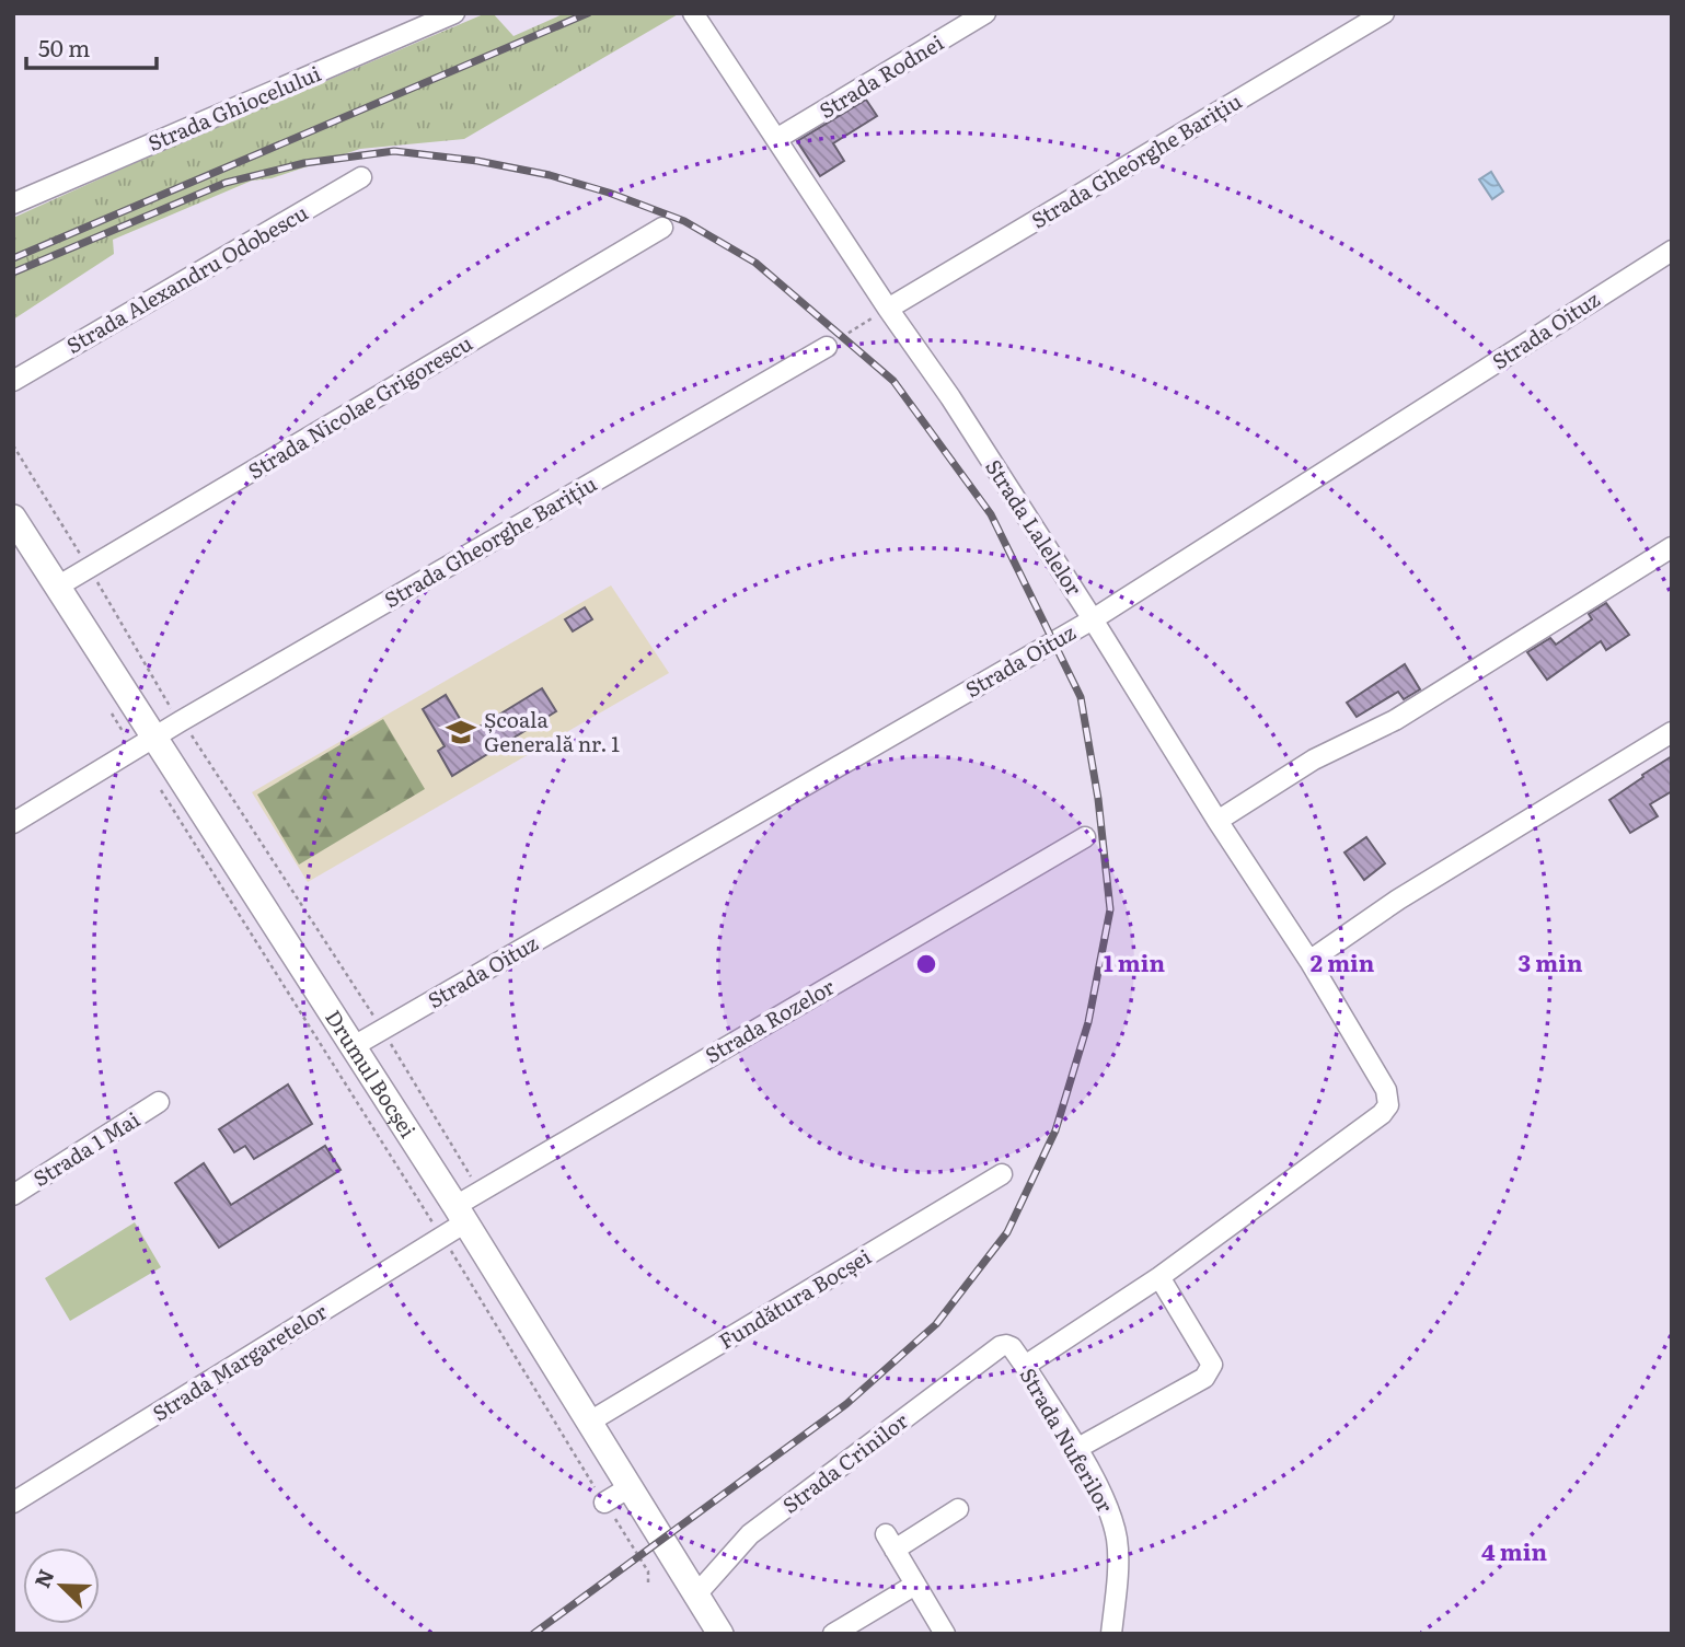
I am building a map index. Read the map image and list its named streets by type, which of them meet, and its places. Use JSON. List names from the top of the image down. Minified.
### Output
{"streets":{"main road":["Drumul Bocșei"],"street":["Strada Rodnei","Strada Ghiocelului","Strada Gheorghe Barițiu","Strada Alexandru Odobescu","Strada Oituz","Strada Nicolae Grigorescu","Strada Lalelelor","Strada Rozelor","Strada 1 Mai","Fundătura Bocșei","Strada Margaretelor","Strada Nuferilor","Strada Crinilor"]},"crossings":[["Strada Rodnei","Strada Lalelelor"],["Strada Gheorghe Barițiu","Strada Lalelelor"],["Strada Gheorghe Barițiu","Drumul Bocșei"],["Strada Oituz","Strada Lalelelor"],["Strada Oituz","Drumul Bocșei"],["Strada Nicolae Grigorescu","Drumul Bocșei"],["Strada Rozelor","Drumul Bocșei"],["Strada Rozelor","Strada Margaretelor"],["Drumul Bocșei","Fundătura Bocșei"],["Drumul Bocșei","Strada Margaretelor"],["Drumul Bocșei","Strada Crinilor"],["Strada Nuferilor","Strada Crinilor"]],"places":{"school or university":["Școala Generală nr. 1"]},"scale_bar":"50 m","north":"top left","rings":["1 min","2 min","3 min","4 min"]}
